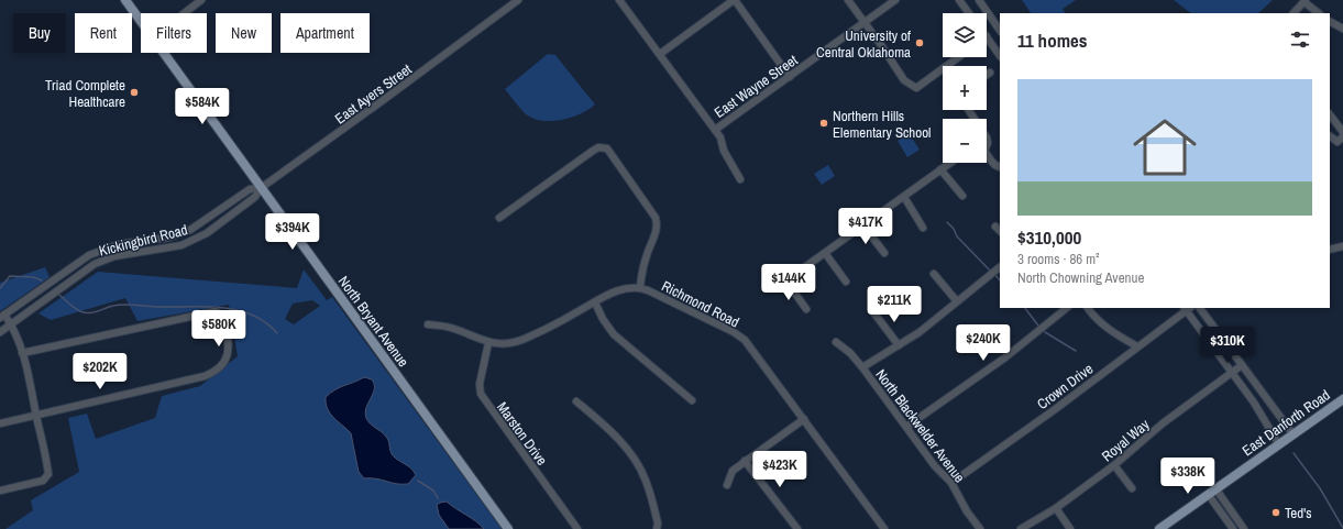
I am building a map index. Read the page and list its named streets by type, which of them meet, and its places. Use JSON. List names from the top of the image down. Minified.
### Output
{"streets":{"main road":["North Bryant Avenue","East Danforth Road"],"street":["East Wayne Street","East Ayers Street","Kickingbird Road","Richmond Road","Crown Drive","North Blackwelder Avenue","Marston Drive","Royal Way"]},"crossings":[["East Ayers Street","Kickingbird Road"],["East Ayers Street","North Bryant Avenue"],["Kickingbird Road","North Bryant Avenue"],["Richmond Road","Marston Drive"],["Crown Drive","North Blackwelder Avenue"]],"places":["University of Central Oklahoma","Triad Complete Healthcare","Northern Hills Elementary School","Ted's"],"page":{"map_buttons":["+","−"],"chip":["Buy","Rent","Filters","New","Apartment"],"heading":"11 homes","list":[{"name":"$310,000","note":"3 rooms · 86 m² · North Chowning Avenue"}],"price":["$584K","$417K","$394K","$144K","$211K","$580K","$240K","$310K","$202K","$423K","$338K"]}}
